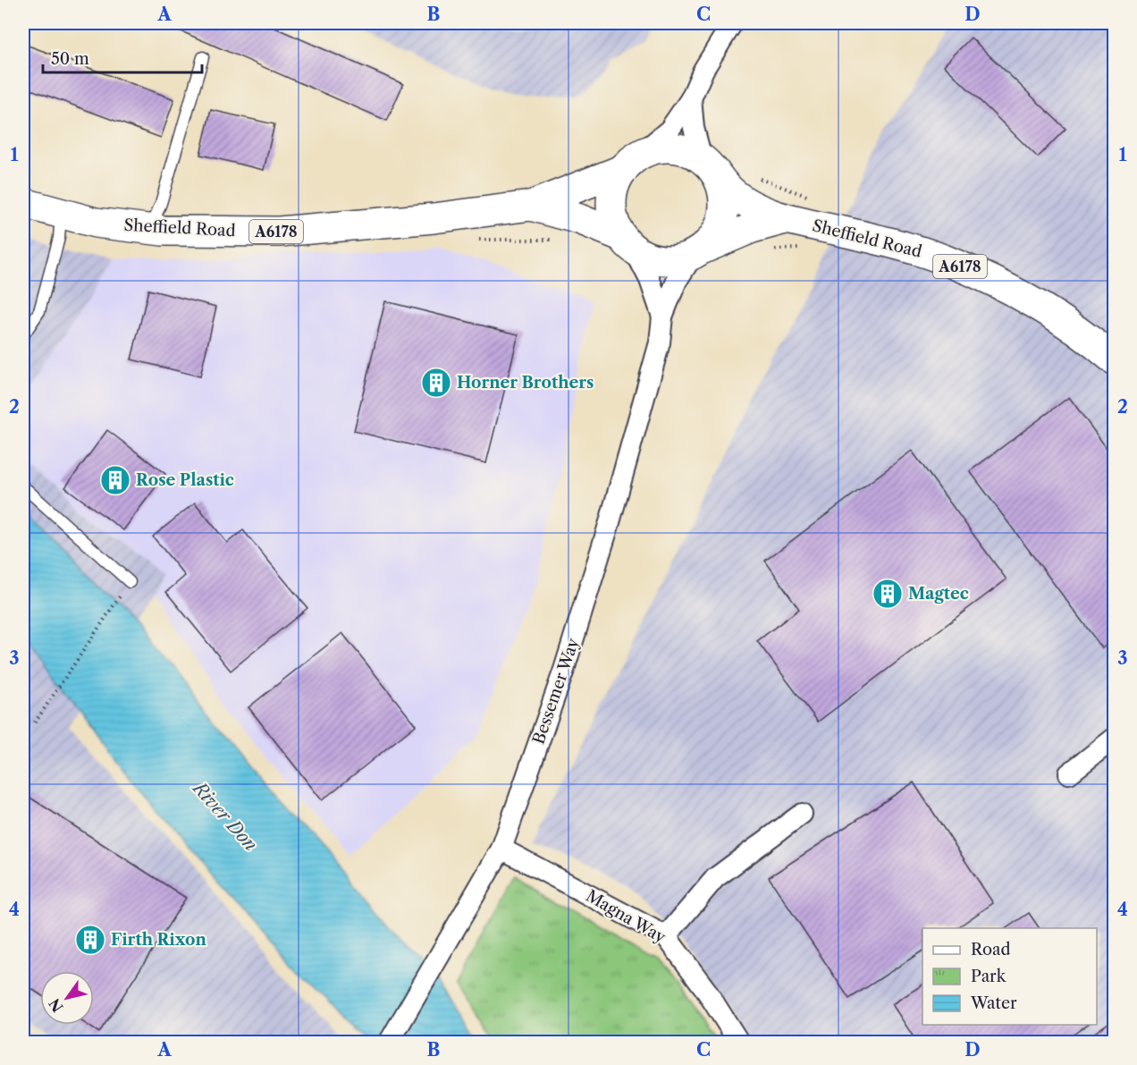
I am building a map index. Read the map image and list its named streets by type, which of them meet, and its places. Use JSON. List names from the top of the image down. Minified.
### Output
{"streets":{"main road":["Sheffield Road","A6178"],"street":["Bessemer Way","Magna Way"]},"crossings":[["Sheffield Road","Bessemer Way"],["Bessemer Way","Magna Way"]],"water":["River Don"],"places":{"building":["Horner Brothers","Rose Plastic","Magtec","Firth Rixon"]},"legend":["Road","Park","Water"],"scale_bar":"50 m","north":"bottom left","grid":{"columns":["A","B","C","D"],"rows":["1","2","3","4"]}}
